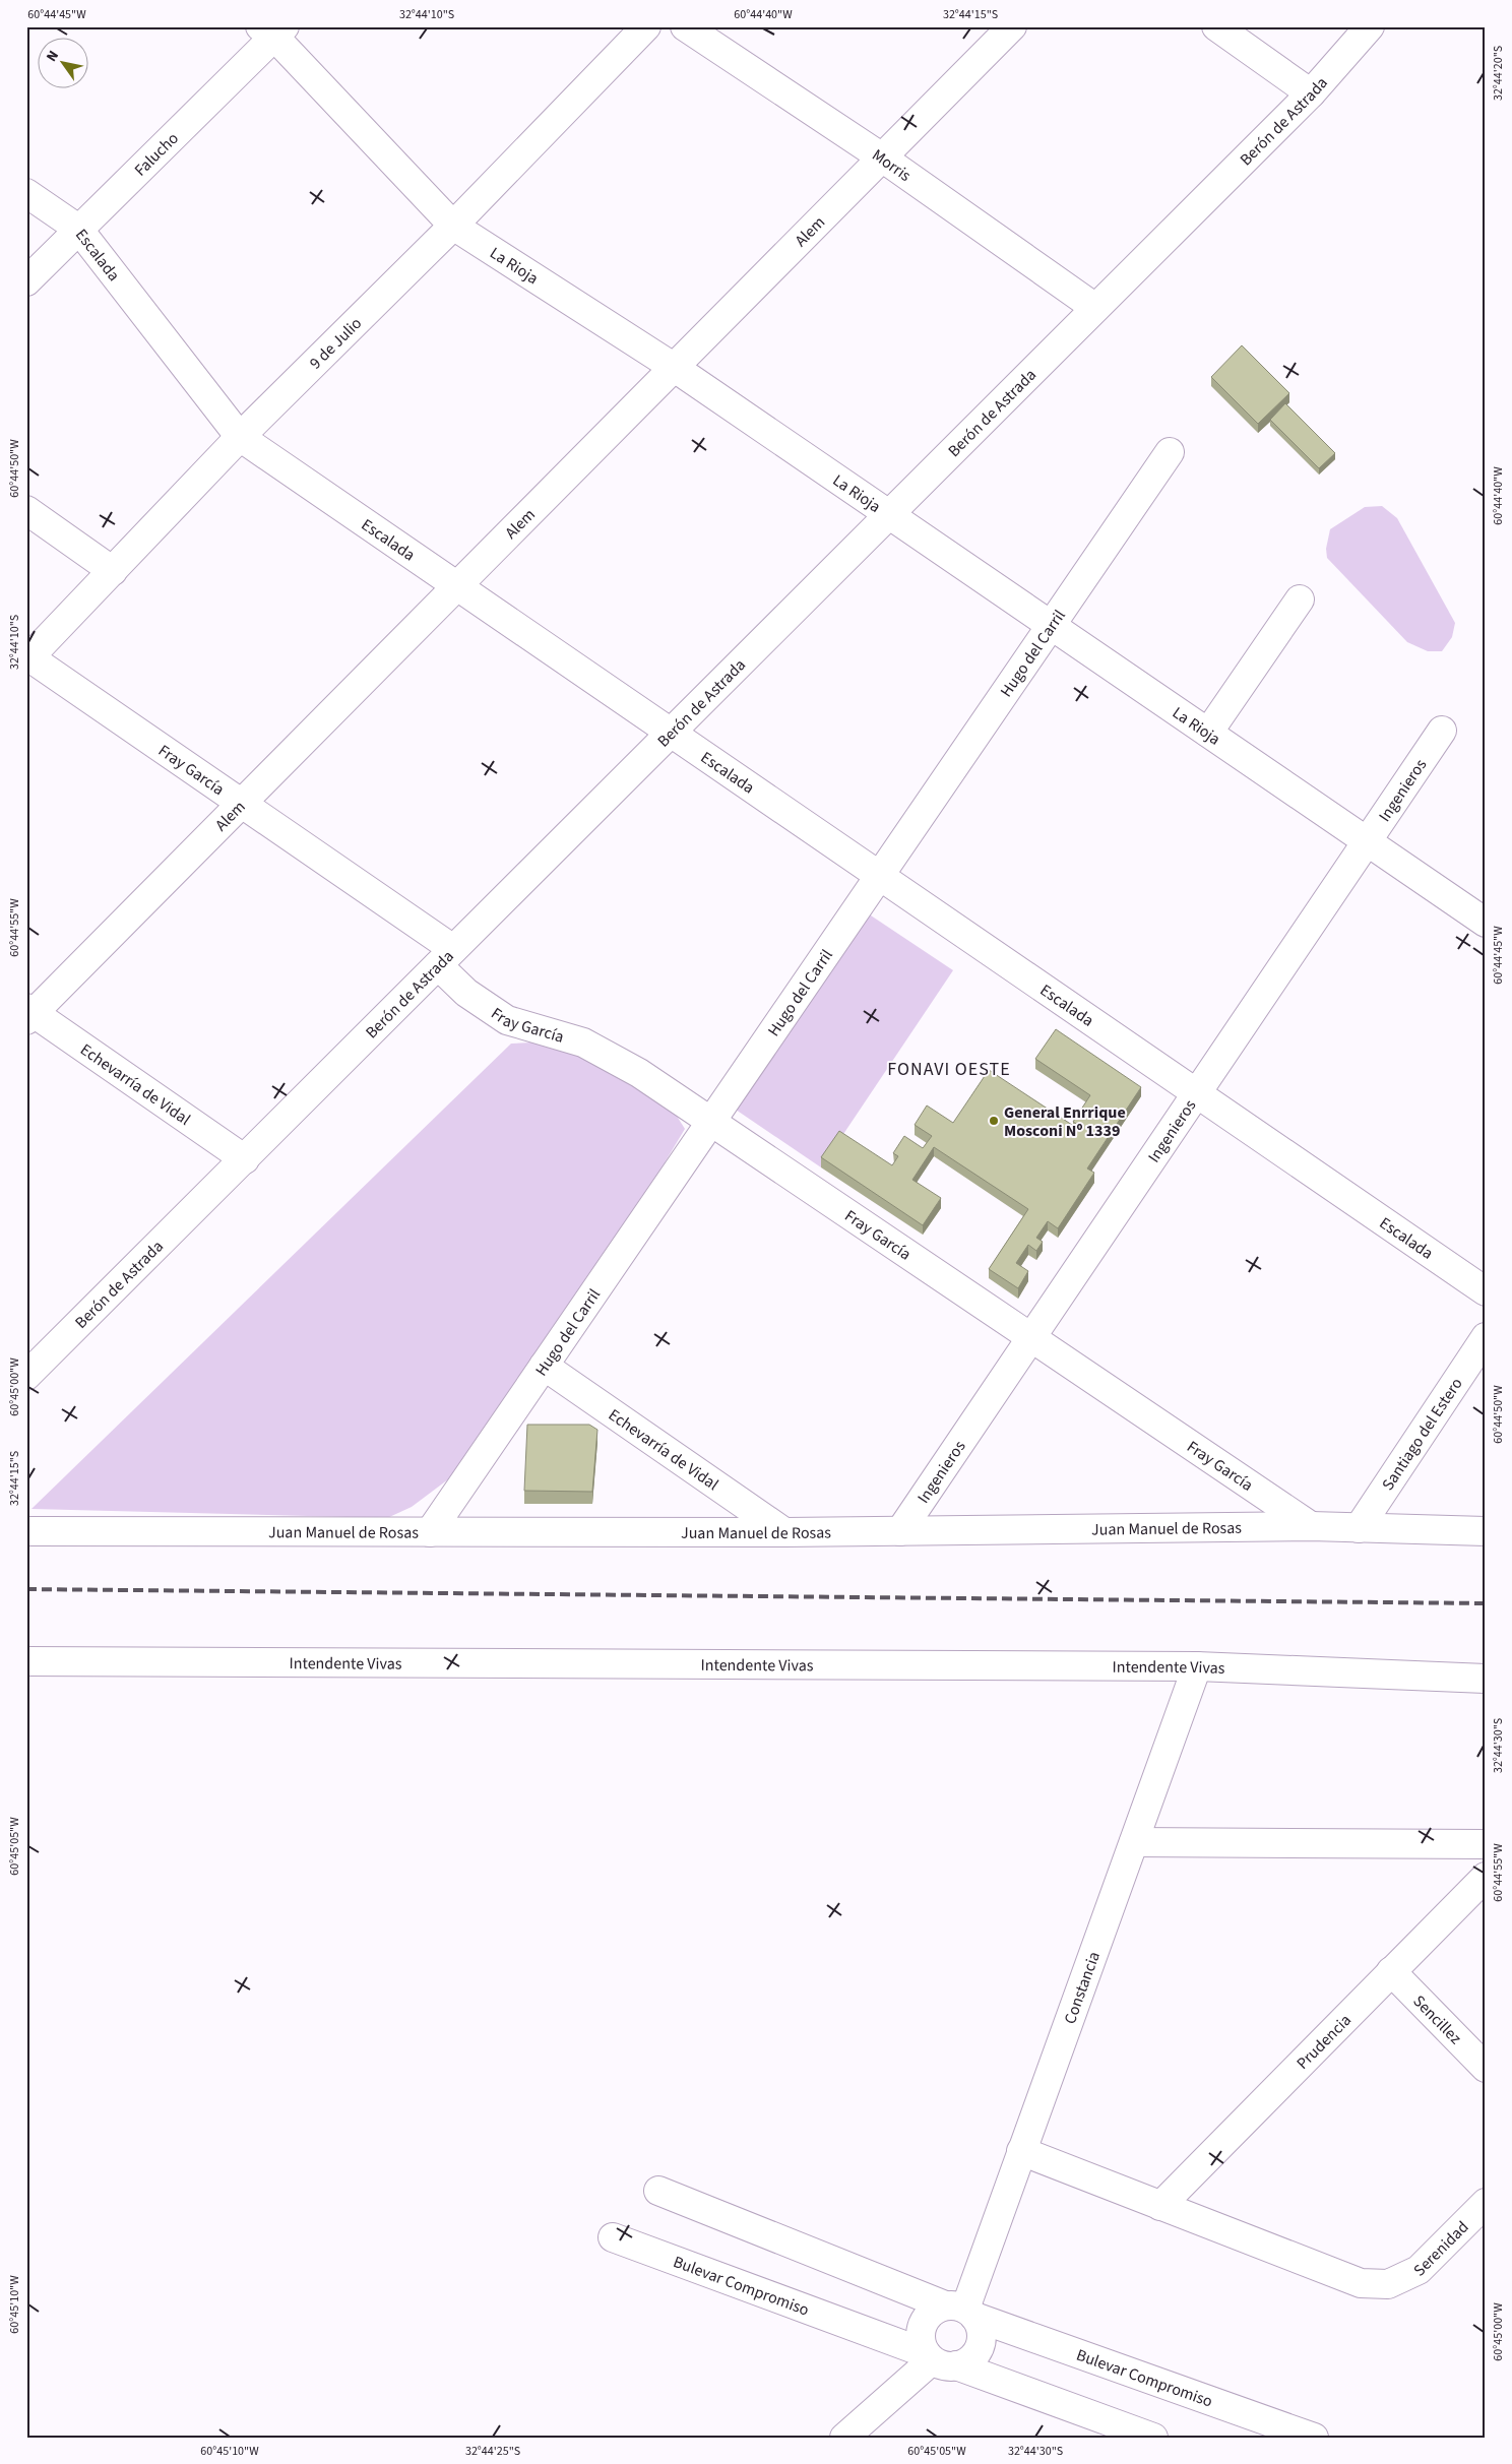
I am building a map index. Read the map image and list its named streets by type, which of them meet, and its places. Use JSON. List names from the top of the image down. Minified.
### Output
{"streets":{"street":["Berón de Astrada","Falucho","Morris","Alem","Escalada","La Rioja","9 de Julio","Hugo del Carril","Fray García","Ingenieros","Echevarría de Vidal","Santiago del Estero","Juan Manuel de Rosas","Intendente Vivas","Constancia","Sencillez","Prudencia","Serenidad","Bulevar Compromiso"]},"crossings":[["Berón de Astrada","Morris"],["Berón de Astrada","Escalada"],["Berón de Astrada","La Rioja"],["Berón de Astrada","Fray García"],["Berón de Astrada","Echevarría de Vidal"],["Falucho","Escalada"],["Falucho","La Rioja"],["Morris","Alem"],["Alem","Escalada"],["Alem","La Rioja"],["Alem","Fray García"],["Alem","Echevarría de Vidal"],["Escalada","9 de Julio"],["Escalada","Hugo del Carril"],["Escalada","Ingenieros"],["La Rioja","9 de Julio"],["La Rioja","Hugo del Carril"],["La Rioja","Ingenieros"],["9 de Julio","Fray García"],["Hugo del Carril","Fray García"],["Hugo del Carril","Echevarría de Vidal"],["Hugo del Carril","Juan Manuel de Rosas"],["Fray García","Ingenieros"],["Fray García","Juan Manuel de Rosas"],["Ingenieros","Juan Manuel de Rosas"],["Echevarría de Vidal","Juan Manuel de Rosas"],["Santiago del Estero","Juan Manuel de Rosas"],["Intendente Vivas","Constancia"],["Constancia","Bulevar Compromiso"],["Sencillez","Prudencia"],["Prudencia","Serenidad"]],"districts":["FONAVI OESTE"],"places":["General Enrrique Mosconi Nº 1339"],"north":"top left","coordinates":["60°44'45\"W","32°44'10\"S","60°44'40\"W","32°44'15\"S","32°44'20\"S","60°44'50\"W","60°44'55\"W","60°45'00\"W","32°44'30\"S","60°45'05\"W","60°45'10\"W","32°44'25\"S"]}
